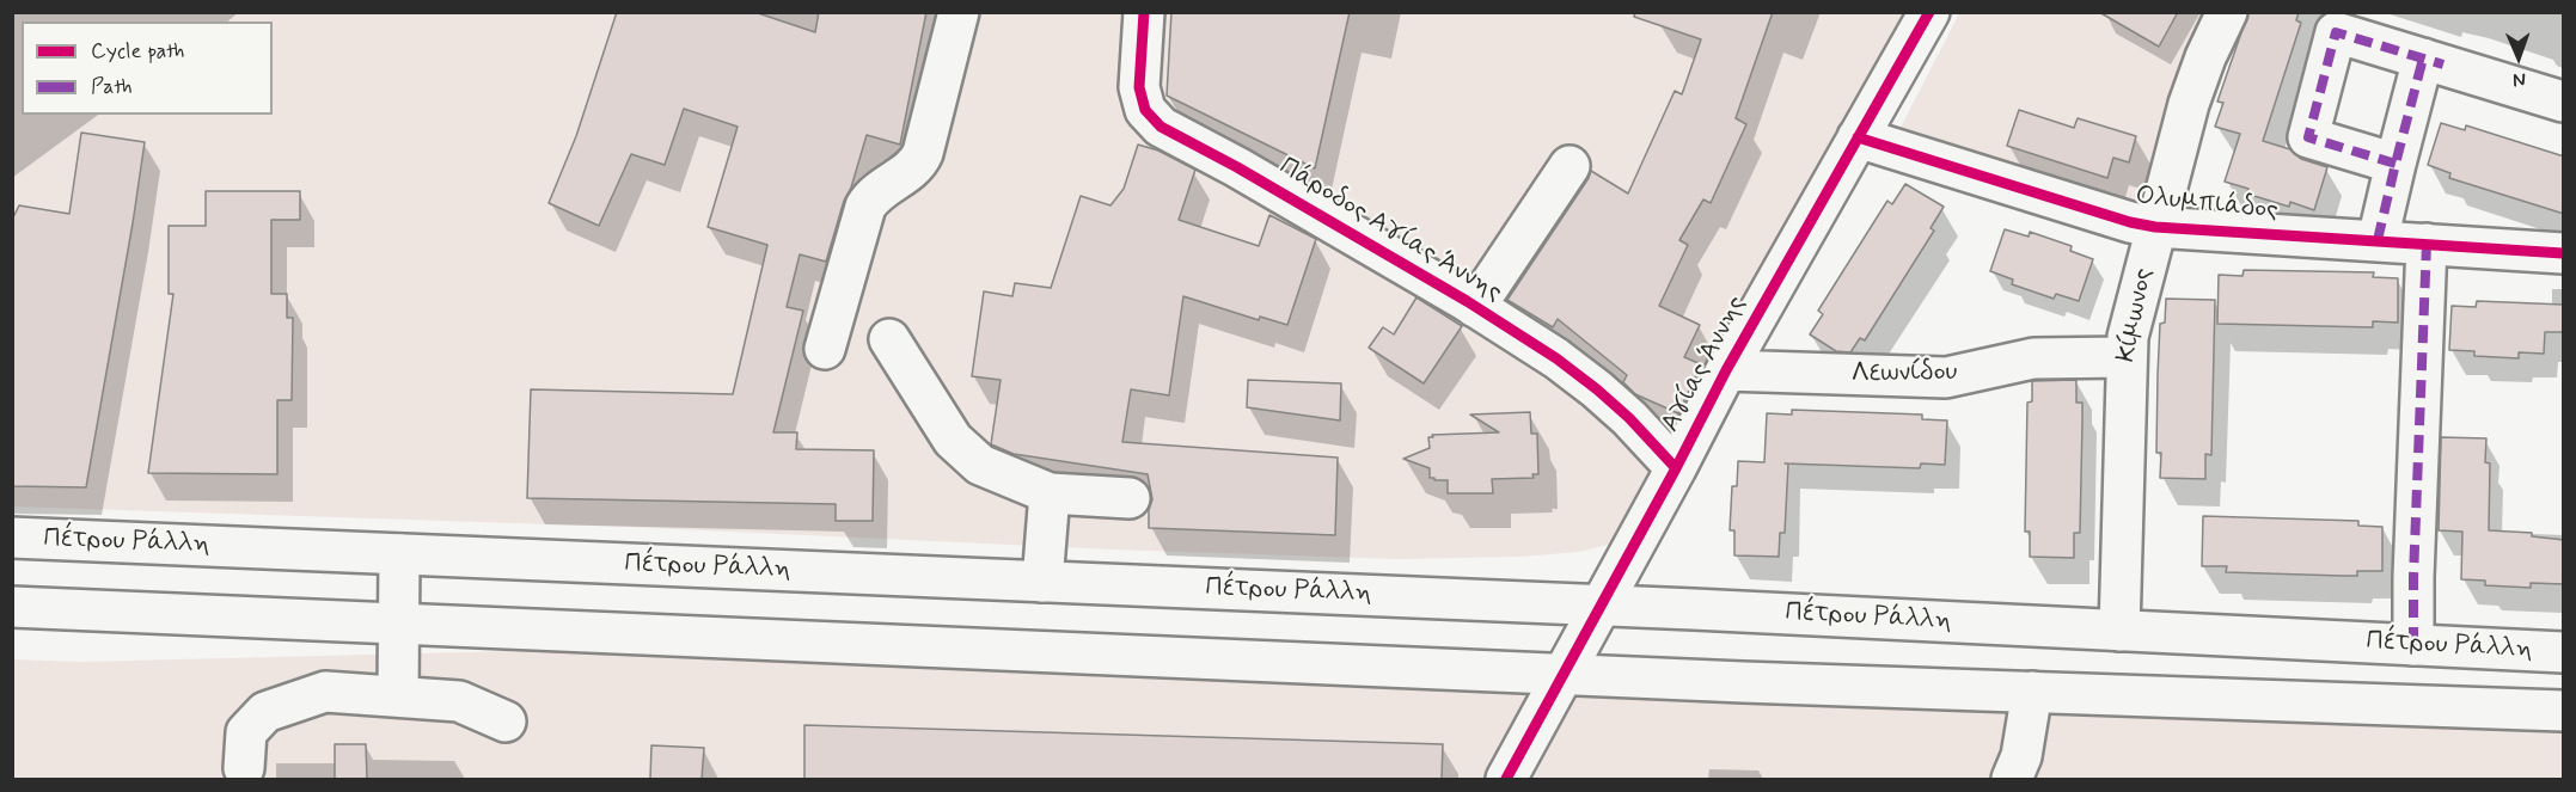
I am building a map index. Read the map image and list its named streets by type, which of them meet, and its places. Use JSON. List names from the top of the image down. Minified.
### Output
{"streets":{"main road":["Ολυμπιάδος","Πάροδος Αγίας Άννης","Κίμωνος","Αγίας Άννης","Λεωνίδου","Πέτρου Ράλλη"]},"crossings":[["Ολυμπιάδος","Κίμωνος"],["Ολυμπιάδος","Αγίας Άννης"],["Πάροδος Αγίας Άννης","Αγίας Άννης"],["Κίμωνος","Λεωνίδου"],["Κίμωνος","Πέτρου Ράλλη"],["Αγίας Άννης","Λεωνίδου"],["Αγίας Άννης","Πέτρου Ράλλη"]],"legend":["Cycle path","Path"],"north":"bottom"}
